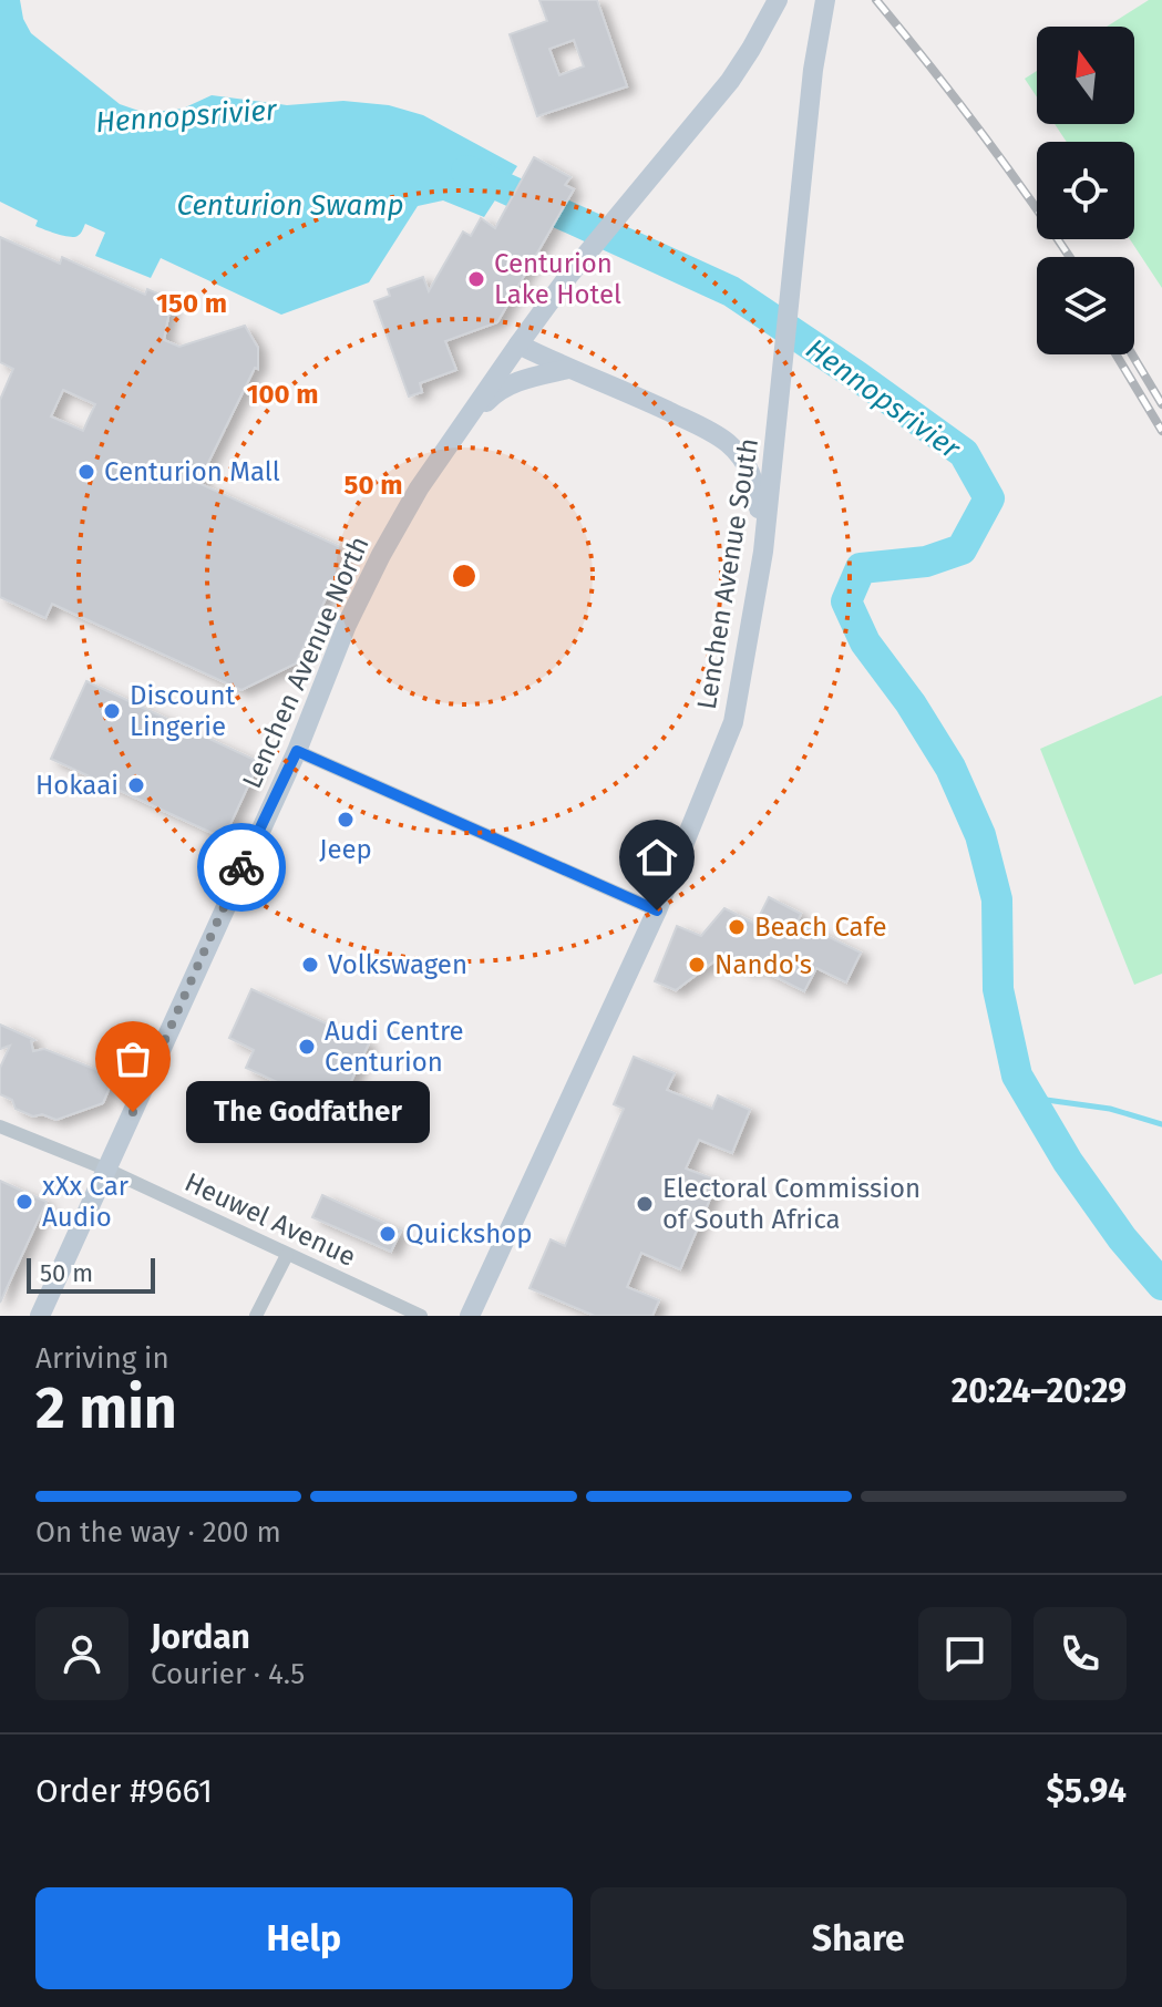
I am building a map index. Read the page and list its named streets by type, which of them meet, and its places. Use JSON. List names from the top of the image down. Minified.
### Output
{"streets":{"main road":["Lenchen Avenue South","Lenchen Avenue North"],"street":["Heuwel Avenue"]},"crossings":[["Lenchen Avenue North","Heuwel Avenue"]],"water":["Hennopsrivier","Centurion Swamp"],"places":["Centurion Lake Hotel","Centurion Mall","Discount Lingerie","Hokaai","Jeep","Beach Cafe","Volkswagen","Nando's","Audi Centre Centurion","The Godfather","xXx Car Audio","Electoral Commission of South Africa","Quickshop"],"scale_bar":"50 m","north":"top","page":{"bubble":"The Godfather","scale":"50 m","heading":["2 min","Arriving in","20:24–20:29"],"panel":["Jordan","Courier · 4.5","Order #9661","$5.94"],"bar":"On the way · 200 m","buttons":["Help","Share"]},"rings":["150 m","100 m","50 m"]}
